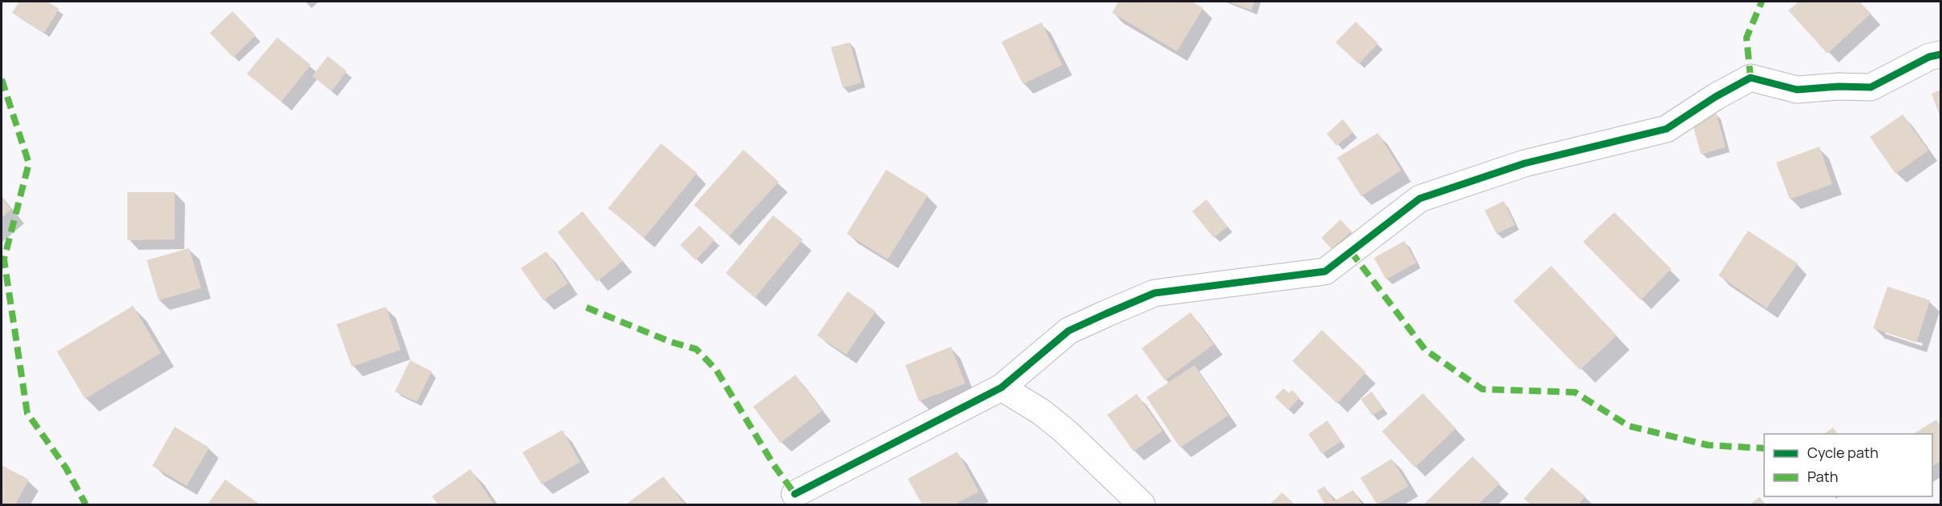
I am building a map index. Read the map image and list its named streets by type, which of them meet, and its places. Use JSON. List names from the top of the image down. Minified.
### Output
{"legend":["Cycle path","Path"]}
